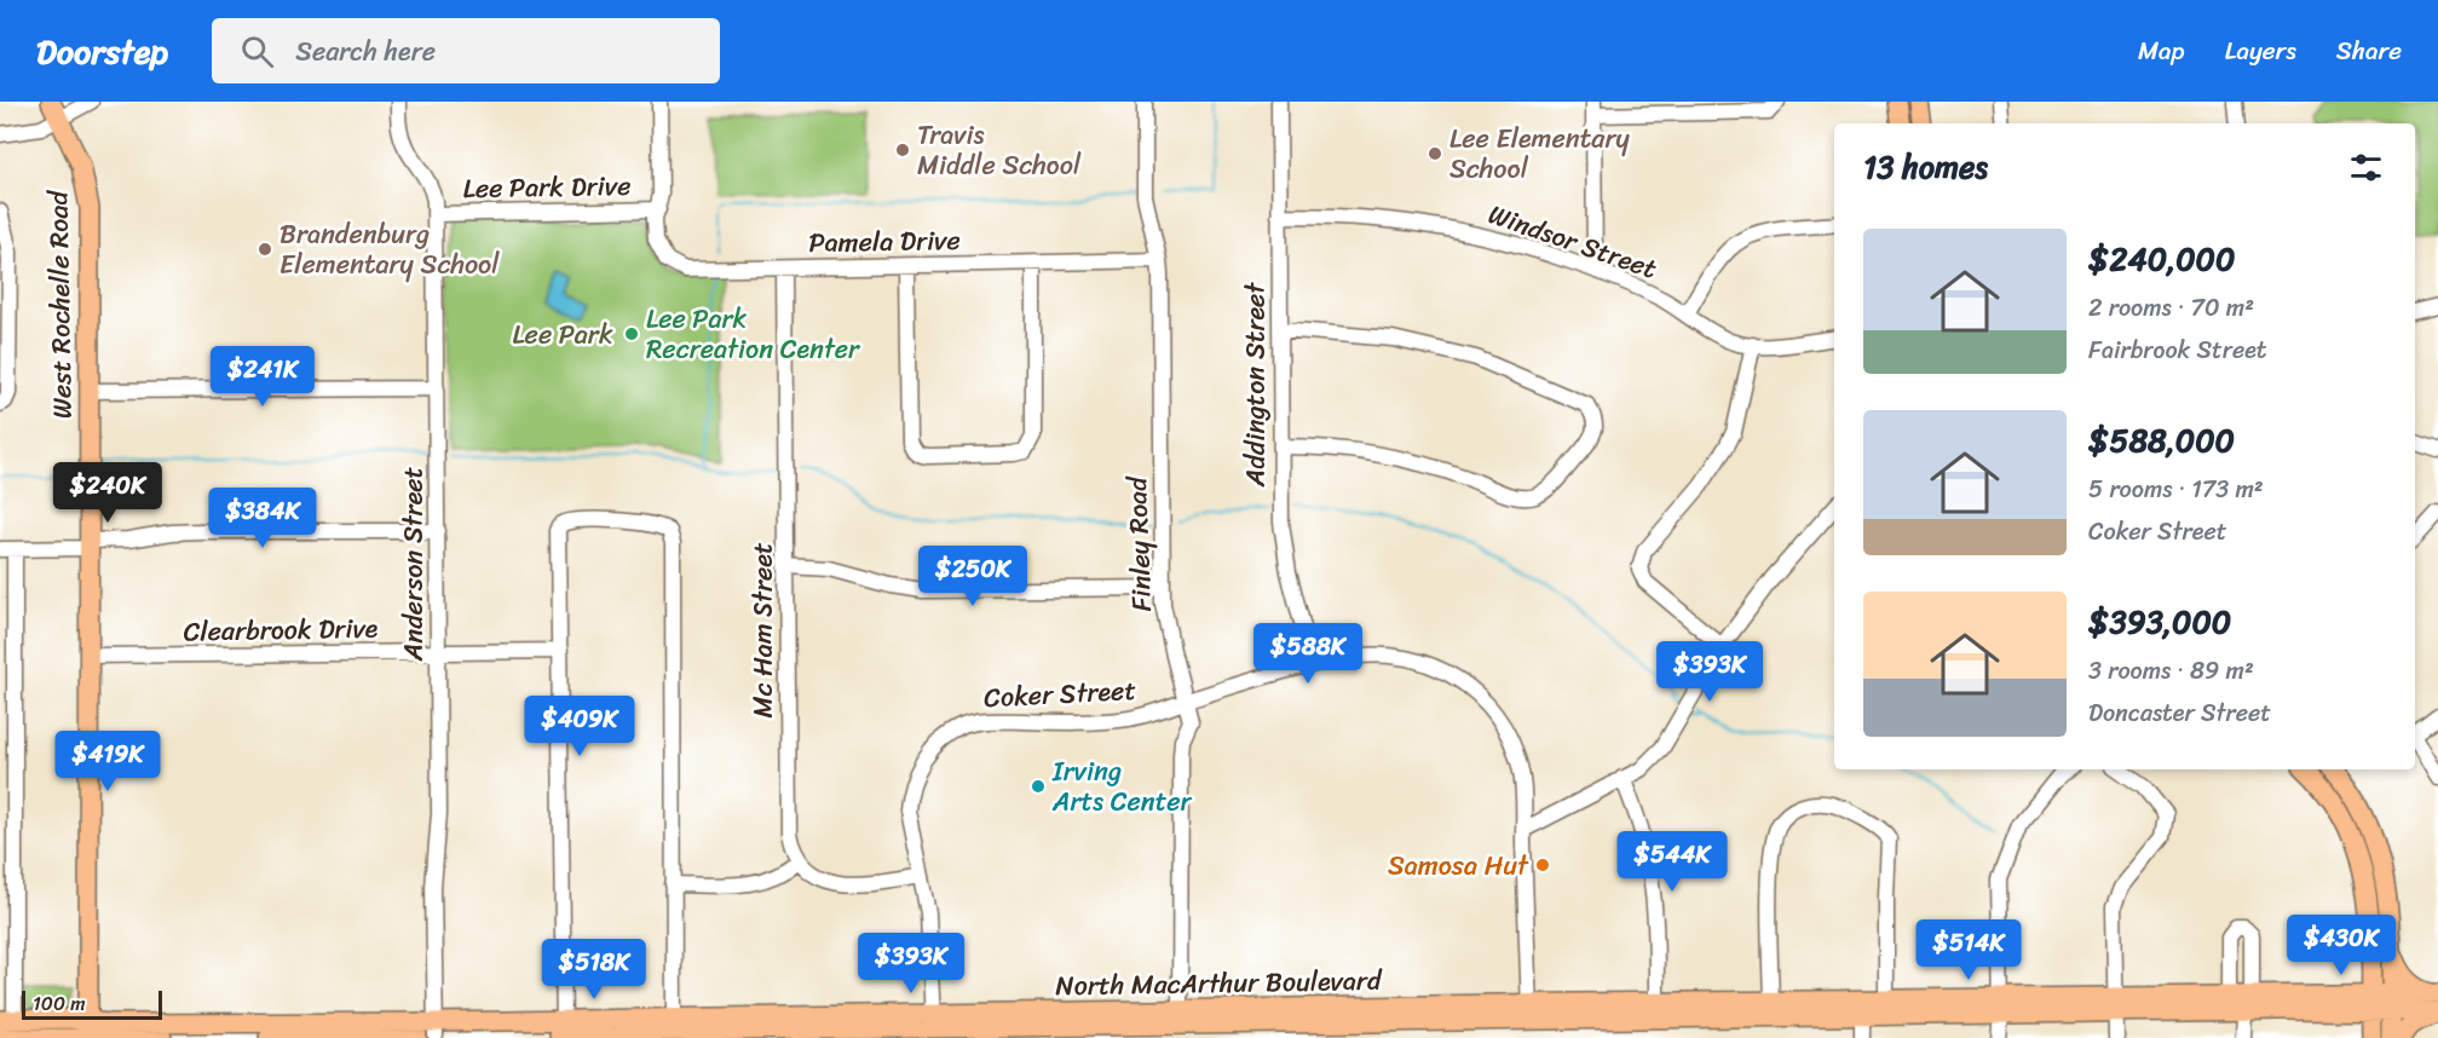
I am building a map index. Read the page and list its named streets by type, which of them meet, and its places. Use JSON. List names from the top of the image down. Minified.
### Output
{"streets":{"main road":["West Rochelle Road","North MacArthur Boulevard"],"street":["Lee Park Drive","Pamela Drive","Windsor Street","Addington Street","Finley Road","Anderson Street","Clearbrook Drive","Mc Ham Street","Coker Street"]},"crossings":[["Lee Park Drive","Pamela Drive"],["Lee Park Drive","Anderson Street"],["Pamela Drive","Finley Road"],["Pamela Drive","Mc Ham Street"],["Windsor Street","Addington Street"],["West Rochelle Road","Clearbrook Drive"],["West Rochelle Road","North MacArthur Boulevard"],["Addington Street","Coker Street"],["Finley Road","Coker Street"],["Finley Road","North MacArthur Boulevard"],["Anderson Street","Clearbrook Drive"],["Anderson Street","North MacArthur Boulevard"],["Coker Street","North MacArthur Boulevard"]],"parks":["Lee Park"],"places":["Travis Middle School","Lee Elementary School","Brandenburg Elementary School","Lee Park Recreation Center","Irving Arts Center","Samosa Hut"],"scale_bar":"100 m","page":{"header":"Doorstep","search":"Search here","nav":["Map","Layers","Share"],"heading":"13 homes","list":[{"name":"$240,000","note":"2 rooms · 70 m² · Fairbrook Street"},{"name":"$588,000","note":"5 rooms · 173 m² · Coker Street"},{"name":"$393,000","note":"3 rooms · 89 m² · Doncaster Street"}],"price":["$241K","$240K","$384K","$250K","$588K","$393K","$409K","$419K","$544K","$430K","$514K","$393K","$518K"],"scale":"100 m"}}
